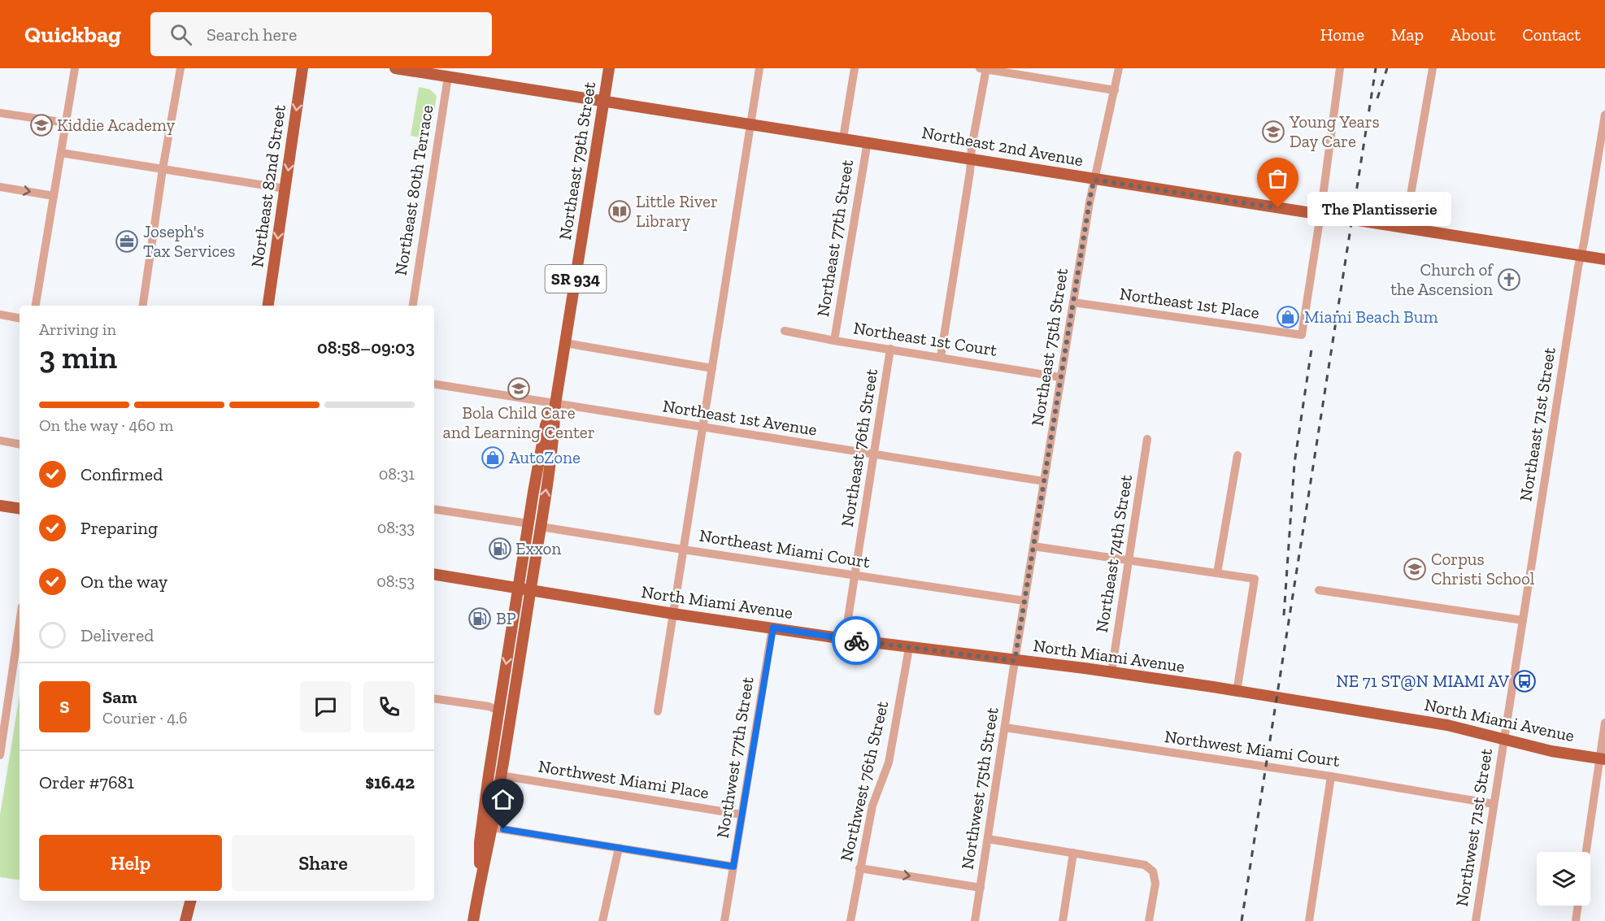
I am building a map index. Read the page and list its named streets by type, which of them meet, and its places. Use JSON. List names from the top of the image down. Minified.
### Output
{"streets":{"main road":["Northeast 2nd Avenue","Northeast 79th Street","Northeast 82nd Street","SR 934","North Miami Avenue"],"street":["Northeast 80th Terrace","Northeast 77th Street","Northeast 1st Place","Northeast 1st Court","Northeast 75th Street","Northeast 1st Avenue","Northeast 71st Street","Northeast 76th Street","Northeast Miami Court","Northeast 74th Street","Northwest Miami Court","Northwest 77th Street","Northwest Miami Place","Northwest 76th Street","Northwest 75th Street","Northwest 71st Street"]},"crossings":[["Northeast 2nd Avenue","Northeast 79th Street"],["Northeast 2nd Avenue","Northeast 80th Terrace"],["Northeast 2nd Avenue","Northeast 77th Street"],["Northeast 2nd Avenue","Northeast 1st Place"],["Northeast 2nd Avenue","Northeast 75th Street"],["Northeast 2nd Avenue","Northeast 71st Street"],["Northeast 79th Street","SR 934"],["Northeast 79th Street","Northeast 1st Avenue"],["Northeast 79th Street","Northeast Miami Court"],["Northeast 79th Street","North Miami Avenue"],["Northeast 77th Street","Northeast 1st Court"],["SR 934","North Miami Avenue"],["SR 934","Northwest Miami Place"],["Northeast 1st Place","Northeast 75th Street"],["Northeast 1st Court","Northeast 75th Street"],["Northeast 1st Court","Northeast 76th Street"],["Northeast 75th Street","Northeast 1st Avenue"],["Northeast 75th Street","Northeast Miami Court"],["Northeast 75th Street","North Miami Avenue"],["Northeast 75th Street","Northwest 75th Street"],["Northeast 1st Avenue","Northeast 76th Street"],["Northeast 71st Street","North Miami Avenue"],["Northeast 71st Street","Northwest 71st Street"],["Northeast 76th Street","Northeast Miami Court"],["Northeast 76th Street","North Miami Avenue"],["Northeast 74th Street","North Miami Avenue"],["North Miami Avenue","Northwest 77th Street"],["North Miami Avenue","Northwest 76th Street"],["North Miami Avenue","Northwest 75th Street"],["North Miami Avenue","Northwest 71st Street"],["Northwest Miami Court","Northwest 75th Street"],["Northwest Miami Court","Northwest 71st Street"],["Northwest 77th Street","Northwest Miami Place"]],"one_way":["Northeast 82nd Street"],"places":{"school or university":["Kiddie Academy","Young Years Day Care","Bola Child Care and Learning Center","Corpus Christi School"],"other":["The Plantisserie"],"library":["Little River Library"],"office":["Joseph's Tax Services"],"church":["Church of the Ascension"],"shop":["Miami Beach Bum","AutoZone"],"fuel station":["Exxon","BP"],"bus stop":["NE 71 ST@N MIAMI AV"]},"page":{"header":"Quickbag","search":"Search here","nav":["Home","Map","About","Contact"],"bubble":"The Plantisserie","heading":["3 min","Arriving in","08:58–09:03"],"panel":["Sam","Courier · 4.6","Order #7681","$16.42"],"bar":"On the way · 460 m","list":[["Confirmed","08:31"],["Preparing","08:33"],["On the way","08:53"],"Delivered"],"round":"S","buttons":["Help","Share"]}}
